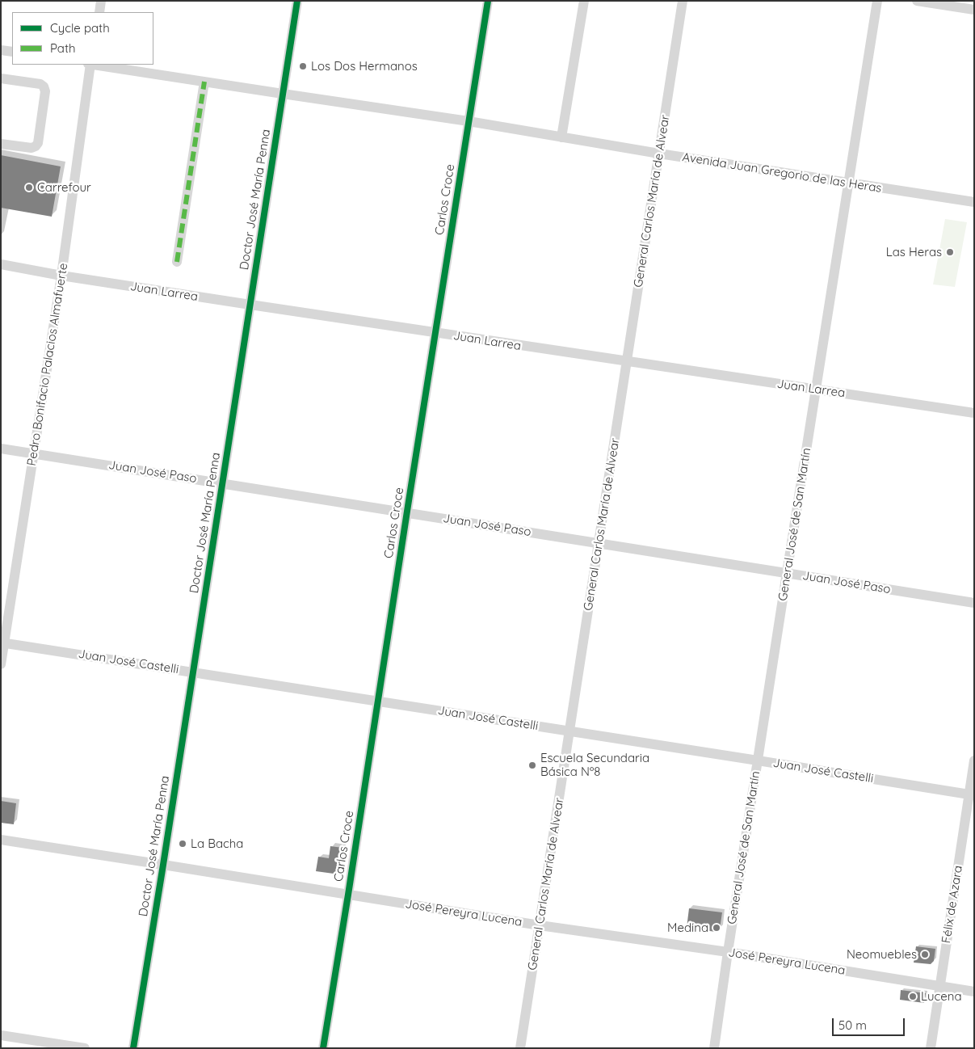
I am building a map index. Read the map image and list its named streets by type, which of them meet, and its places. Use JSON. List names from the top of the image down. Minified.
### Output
{"streets":{"street":["Avenida Juan Gregorio de las Heras","Doctor José María Penna","Carlos Croce","General Carlos María de Alvear","Juan Larrea","Pedro Bonifacio Palacios Almafuerte","Juan José Paso","General José de San Martín","Juan José Castelli","Félix de Azara","José Pereyra Lucena"]},"crossings":[["Avenida Juan Gregorio de las Heras","Doctor José María Penna"],["Avenida Juan Gregorio de las Heras","Carlos Croce"],["Avenida Juan Gregorio de las Heras","General Carlos María de Alvear"],["Avenida Juan Gregorio de las Heras","General José de San Martín"],["Doctor José María Penna","Juan Larrea"],["Doctor José María Penna","Juan José Paso"],["Doctor José María Penna","Juan José Castelli"],["Doctor José María Penna","José Pereyra Lucena"],["Carlos Croce","Juan Larrea"],["Carlos Croce","Juan José Paso"],["Carlos Croce","Juan José Castelli"],["Carlos Croce","José Pereyra Lucena"],["General Carlos María de Alvear","Juan Larrea"],["General Carlos María de Alvear","Juan José Paso"],["General Carlos María de Alvear","Juan José Castelli"],["General Carlos María de Alvear","José Pereyra Lucena"],["Juan Larrea","Pedro Bonifacio Palacios Almafuerte"],["Juan Larrea","General José de San Martín"],["Pedro Bonifacio Palacios Almafuerte","Juan José Paso"],["Pedro Bonifacio Palacios Almafuerte","Juan José Castelli"],["Juan José Paso","General José de San Martín"],["General José de San Martín","Juan José Castelli"],["General José de San Martín","José Pereyra Lucena"],["Juan José Castelli","Félix de Azara"],["Félix de Azara","José Pereyra Lucena"]],"places":["Los Dos Hermanos","Carrefour","Las Heras","Escuela Secundaria Básica Nº8","La Bacha","Medina","Neomuebles","Lucena"],"legend":["Cycle path","Path"],"scale_bar":"50 m"}
